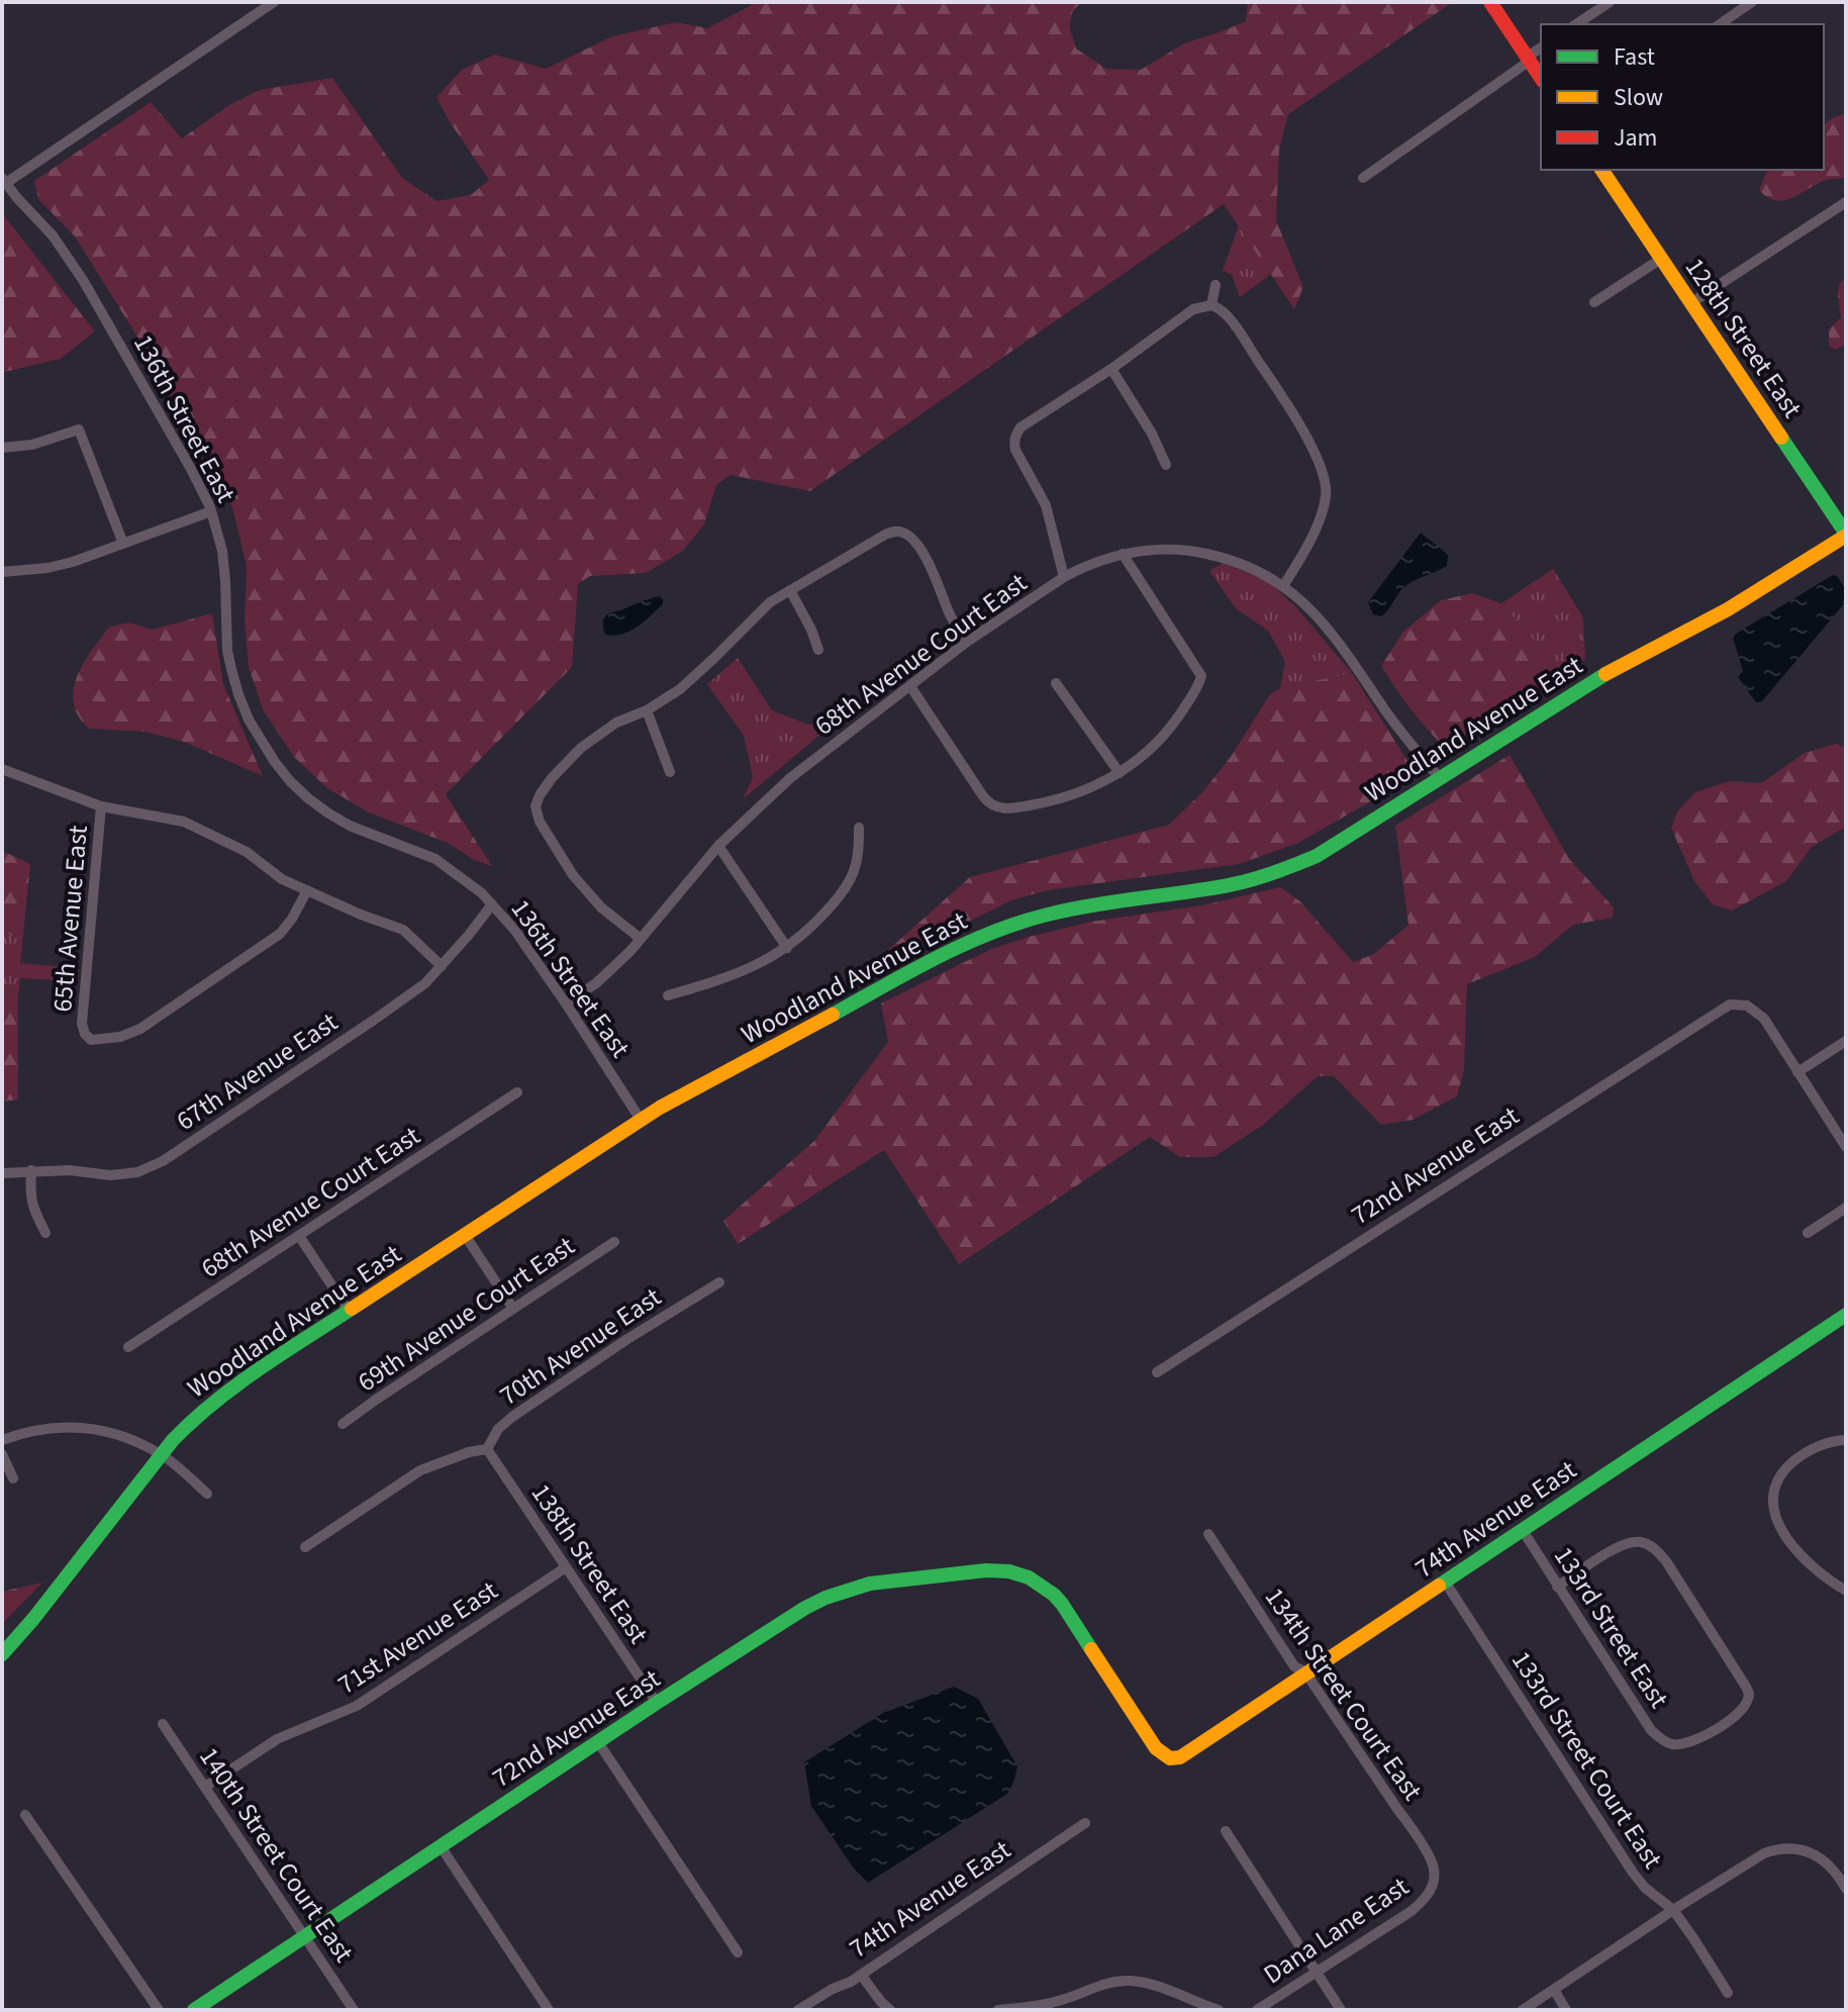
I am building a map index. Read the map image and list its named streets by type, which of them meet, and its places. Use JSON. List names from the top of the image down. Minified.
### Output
{"streets":{"street":["128th Street East","136th Street East","68th Avenue Court East","Woodland Avenue East","65th Avenue East","67th Avenue East","72nd Avenue East","69th Avenue Court East","70th Avenue East","74th Avenue East","138th Street East","133rd Street East","71st Avenue East","134th Street Court East","133rd Street Court East","140th Street Court East","Dana Lane East"]},"crossings":[["128th Street East","Woodland Avenue East"],["136th Street East","68th Avenue Court East"],["136th Street East","Woodland Avenue East"],["136th Street East","67th Avenue East"],["68th Avenue Court East","Woodland Avenue East"],["72nd Avenue East","74th Avenue East"],["72nd Avenue East","138th Street East"],["72nd Avenue East","140th Street Court East"],["70th Avenue East","138th Street East"],["74th Avenue East","133rd Street East"],["74th Avenue East","134th Street Court East"],["74th Avenue East","133rd Street Court East"],["138th Street East","71st Avenue East"],["71st Avenue East","140th Street Court East"],["134th Street Court East","Dana Lane East"]],"legend":["Fast","Slow","Jam"]}
